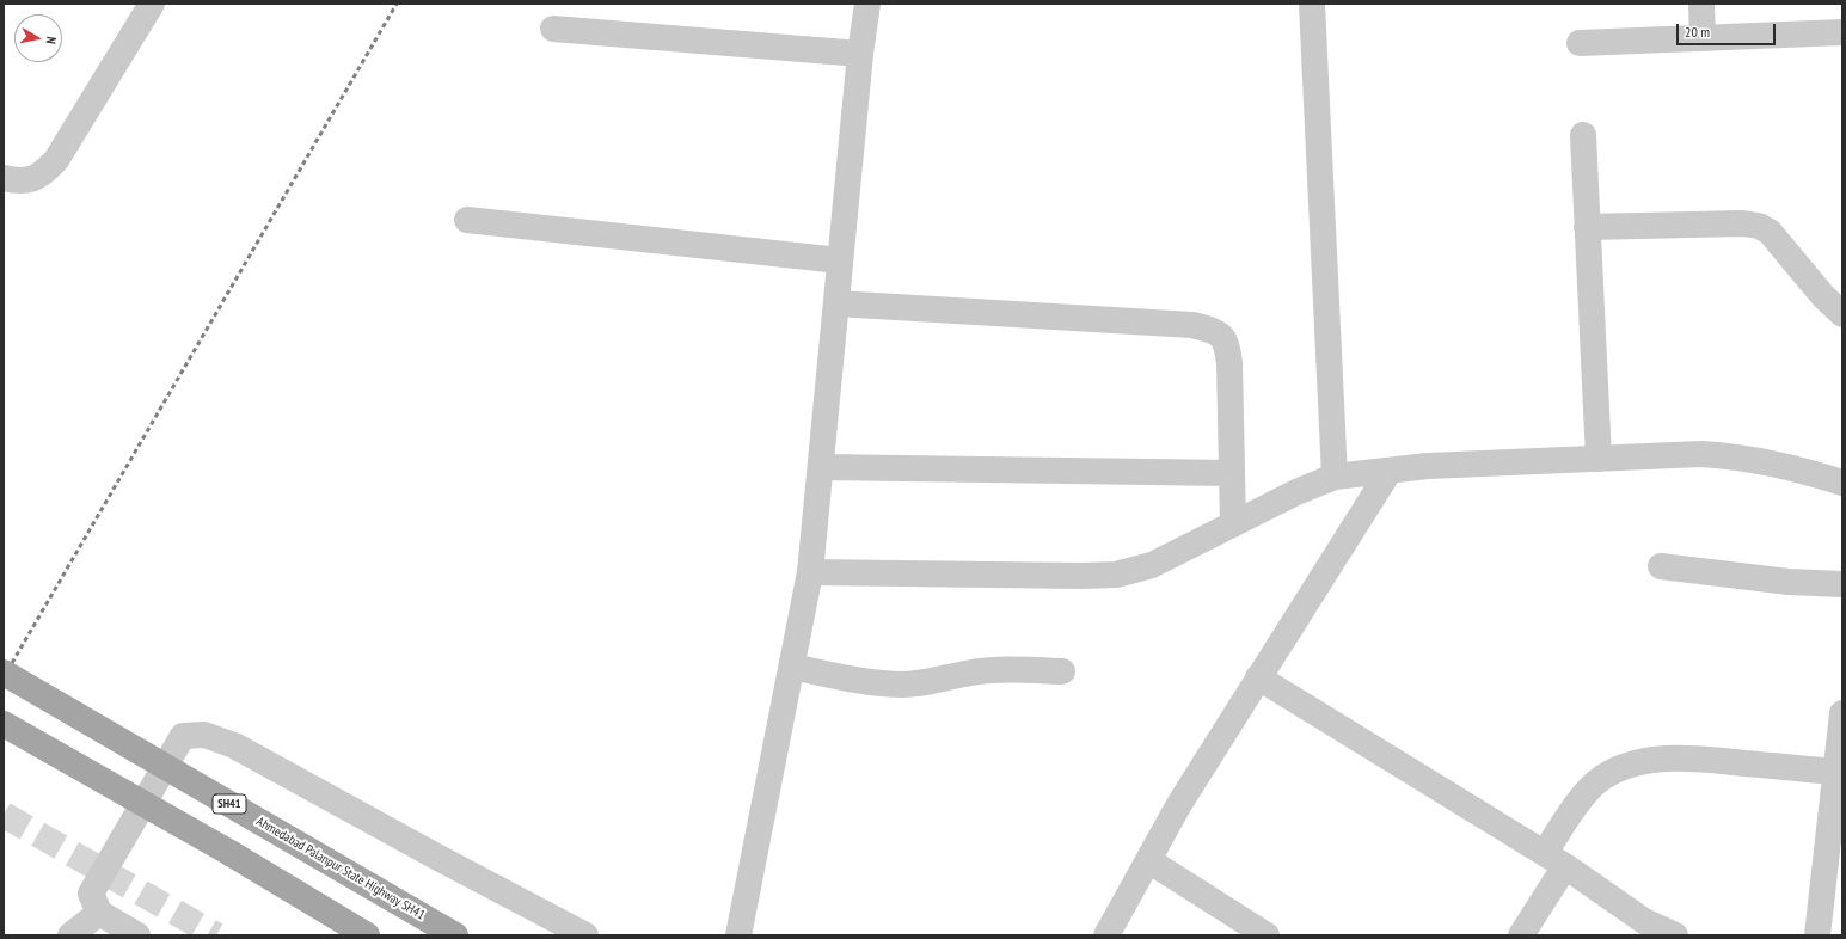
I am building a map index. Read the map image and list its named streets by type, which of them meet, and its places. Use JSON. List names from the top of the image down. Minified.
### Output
{"streets":{"main road":["SH41","Ahmedabad Palanpur State Highway SH41"]},"scale_bar":"20 m","north":"right"}
